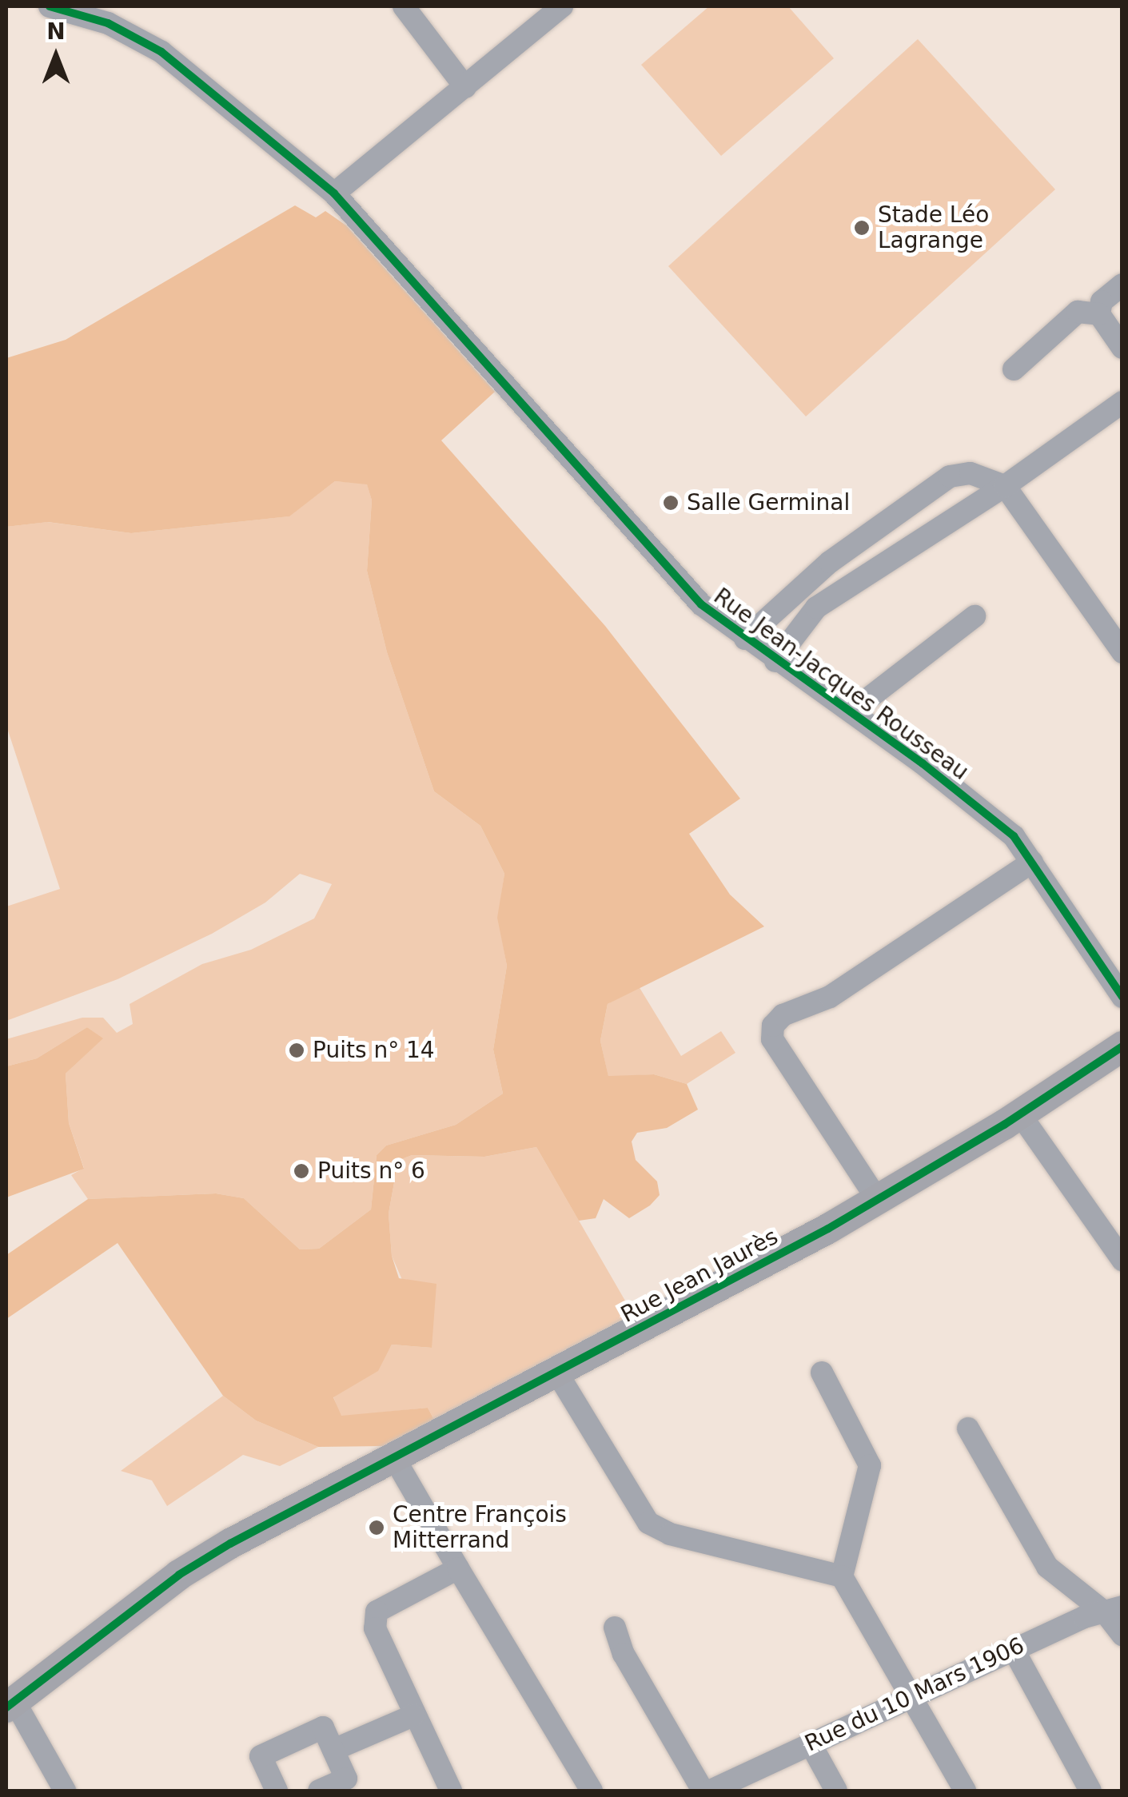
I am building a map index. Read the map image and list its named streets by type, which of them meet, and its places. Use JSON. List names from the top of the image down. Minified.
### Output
{"streets":{"street":["Rue Jean-Jacques Rousseau","Rue Jean Jaurès","Rue du 10 Mars 1906"]},"places":["Stade Léo Lagrange","Salle Germinal","Puits n° 14","Puits n° 6","Centre François Mitterrand"],"north":"top"}
